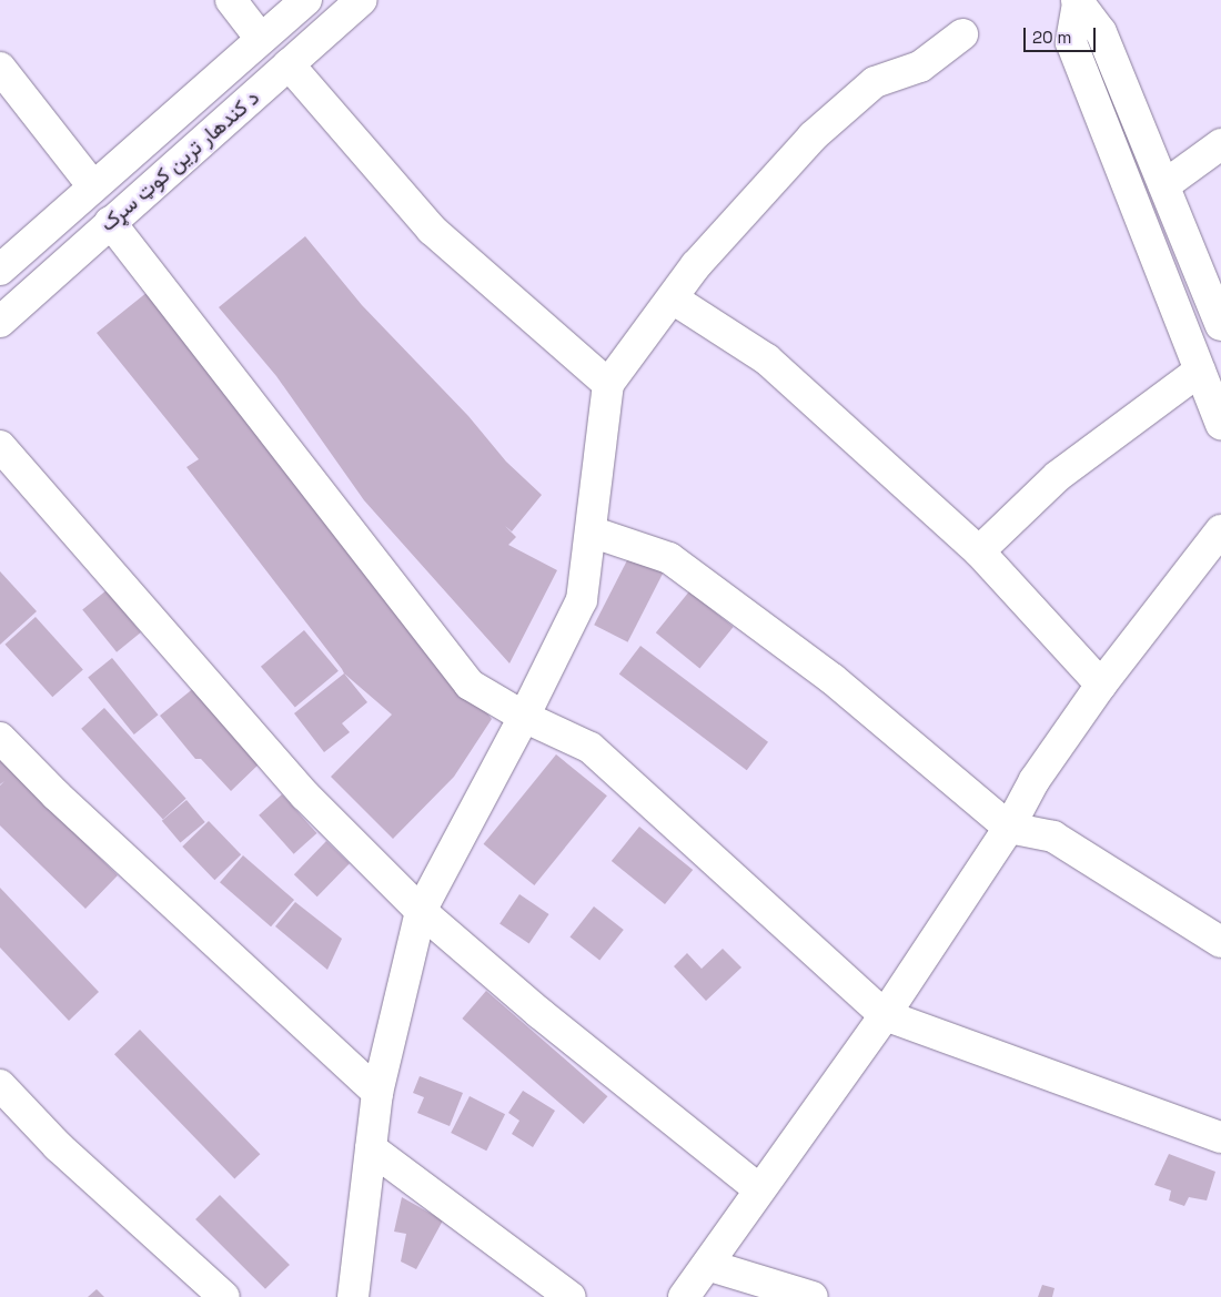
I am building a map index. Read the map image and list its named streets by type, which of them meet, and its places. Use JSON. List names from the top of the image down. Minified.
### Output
{"streets":{"street":["د کندهار ترين کوټ سړک"]},"scale_bar":"20 m"}
